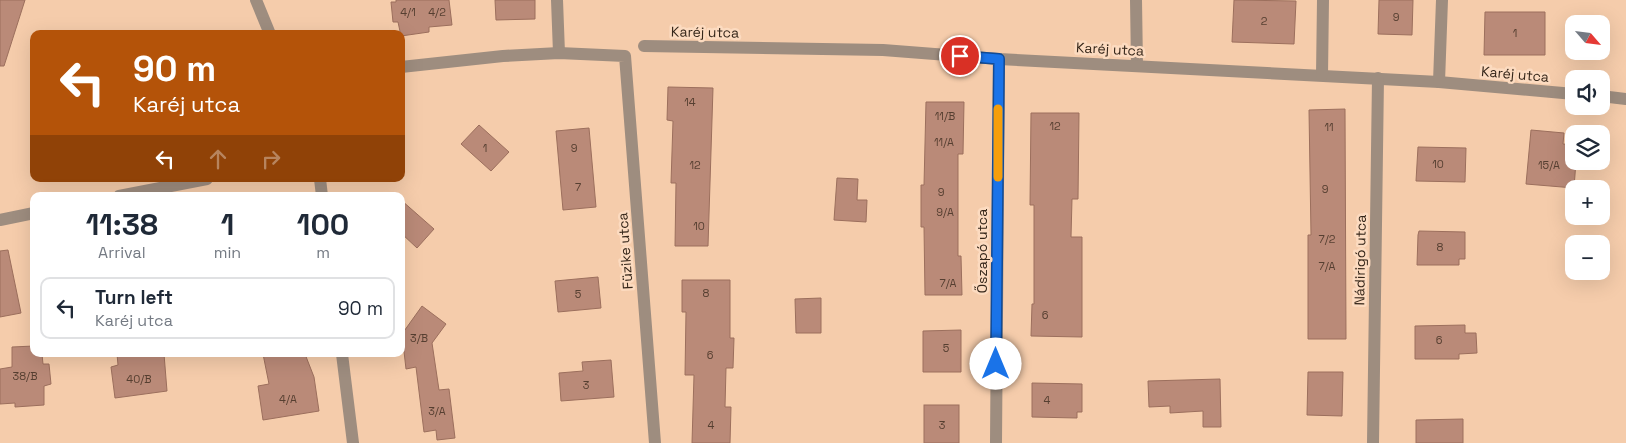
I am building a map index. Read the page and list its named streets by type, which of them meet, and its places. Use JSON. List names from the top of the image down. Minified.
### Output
{"streets":{"street":["Karéj utca","Füzike utca","Őszapó utca","Nádirigó utca"]},"crossings":[["Karéj utca","Őszapó utca"],["Karéj utca","Nádirigó utca"]],"house_numbers":["4/1","4/2","9","2","1","14","11/B","12","11","11/A","1","9","10","12","15/A","7","9","9","9/A","10","7/2","8","7/A","7/A","8","5","6","3/B","6","5","6","38/B","40/B","3","4/A","4","3/A","4","3"],"north":"bottom right","page":{"map_buttons":["+","−"],"turn":["90 m","Karéj utca"],"eta":["11:38","Arrival","1","min","100","m"],"list":[{"name":"Turn left","note":"Karéj utca","value":"90 m"}]}}
